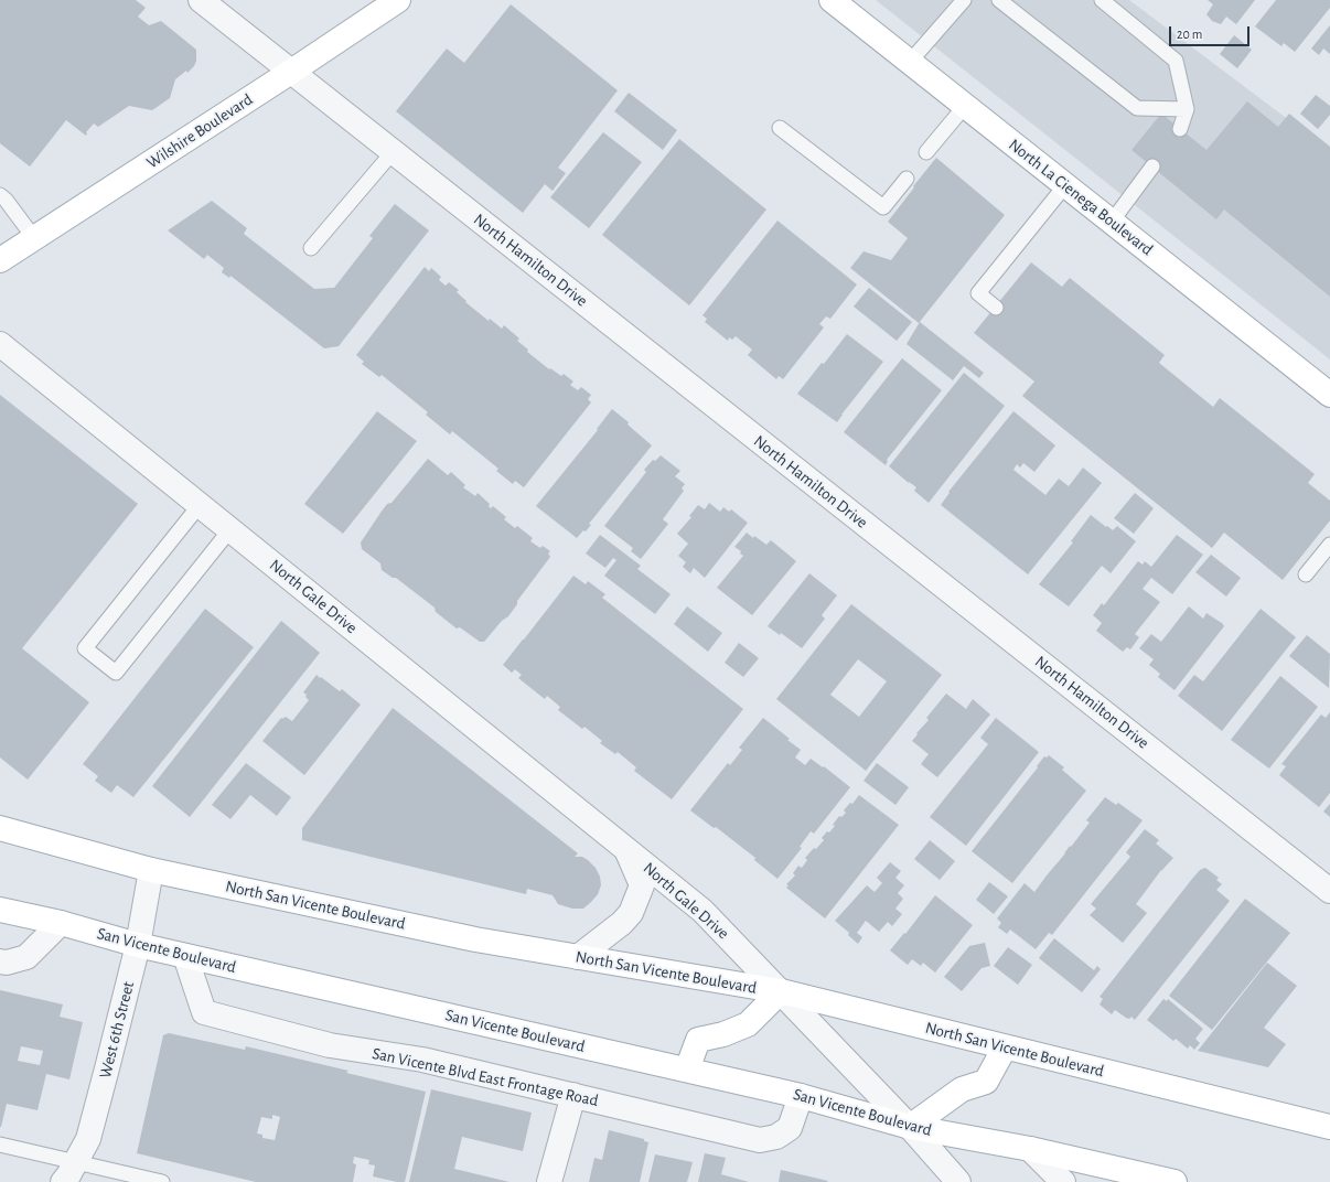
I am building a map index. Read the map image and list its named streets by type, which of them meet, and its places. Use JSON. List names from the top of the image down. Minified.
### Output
{"streets":{"main road":["Wilshire Boulevard","North La Cienega Boulevard","North San Vicente Boulevard","San Vicente Boulevard"],"street":["North Hamilton Drive","North Gale Drive","West 6th Street","San Vicente Blvd East Frontage Road"]},"crossings":[["Wilshire Boulevard","North Hamilton Drive"],["North Gale Drive","North San Vicente Boulevard"],["North Gale Drive","San Vicente Boulevard"],["North San Vicente Boulevard","West 6th Street"],["San Vicente Boulevard","West 6th Street"],["San Vicente Boulevard","San Vicente Blvd East Frontage Road"]],"scale_bar":"20 m"}
